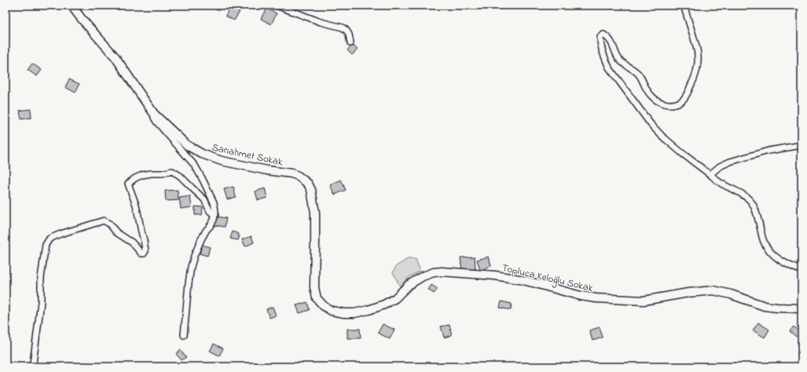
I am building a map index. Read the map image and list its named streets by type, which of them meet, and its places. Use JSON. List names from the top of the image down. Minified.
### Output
{"streets":{"street":["Sarıahmet Sokak","Topluca Keloğlu Sokak"]},"crossings":[["Sarıahmet Sokak","Topluca Keloğlu Sokak"]]}
